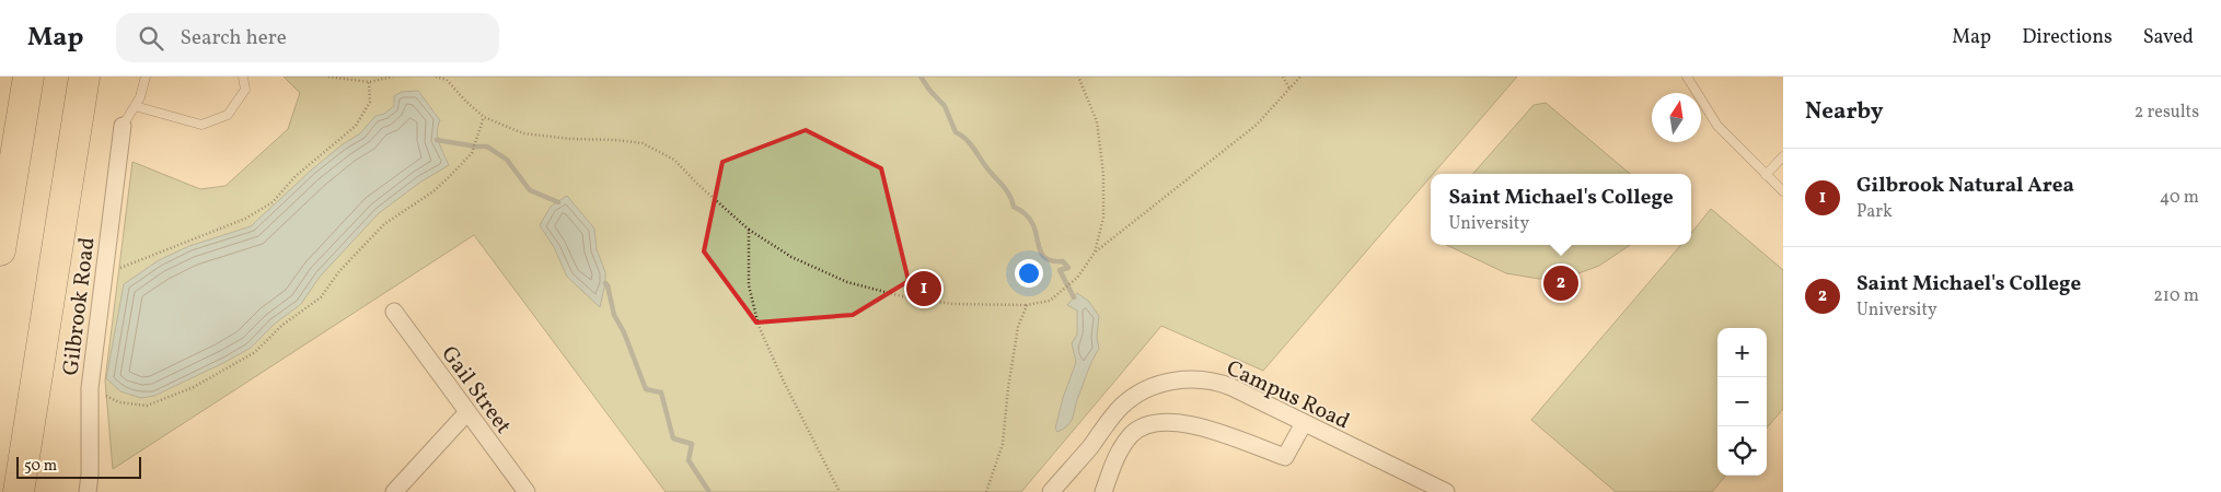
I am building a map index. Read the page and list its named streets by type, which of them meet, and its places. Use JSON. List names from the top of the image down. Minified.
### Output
{"streets":{"street":["Gilbrook Road","Gail Street","Campus Road"]},"scale_bar":"50 m","north":"top","page":{"header":"Map","search":"Search here","nav":["Map","Directions","Saved"],"heading":["Nearby","2 results"],"list":[{"mark":"1","name":"Gilbrook Natural Area","note":"Park","value":"40 m"},{"mark":"2","name":"Saint Michael's College","note":"University","value":"210 m"}],"popup":["Saint Michael's College","University"],"pins":["2","1"],"map_buttons":["+","−"],"scale":"50 m"}}
